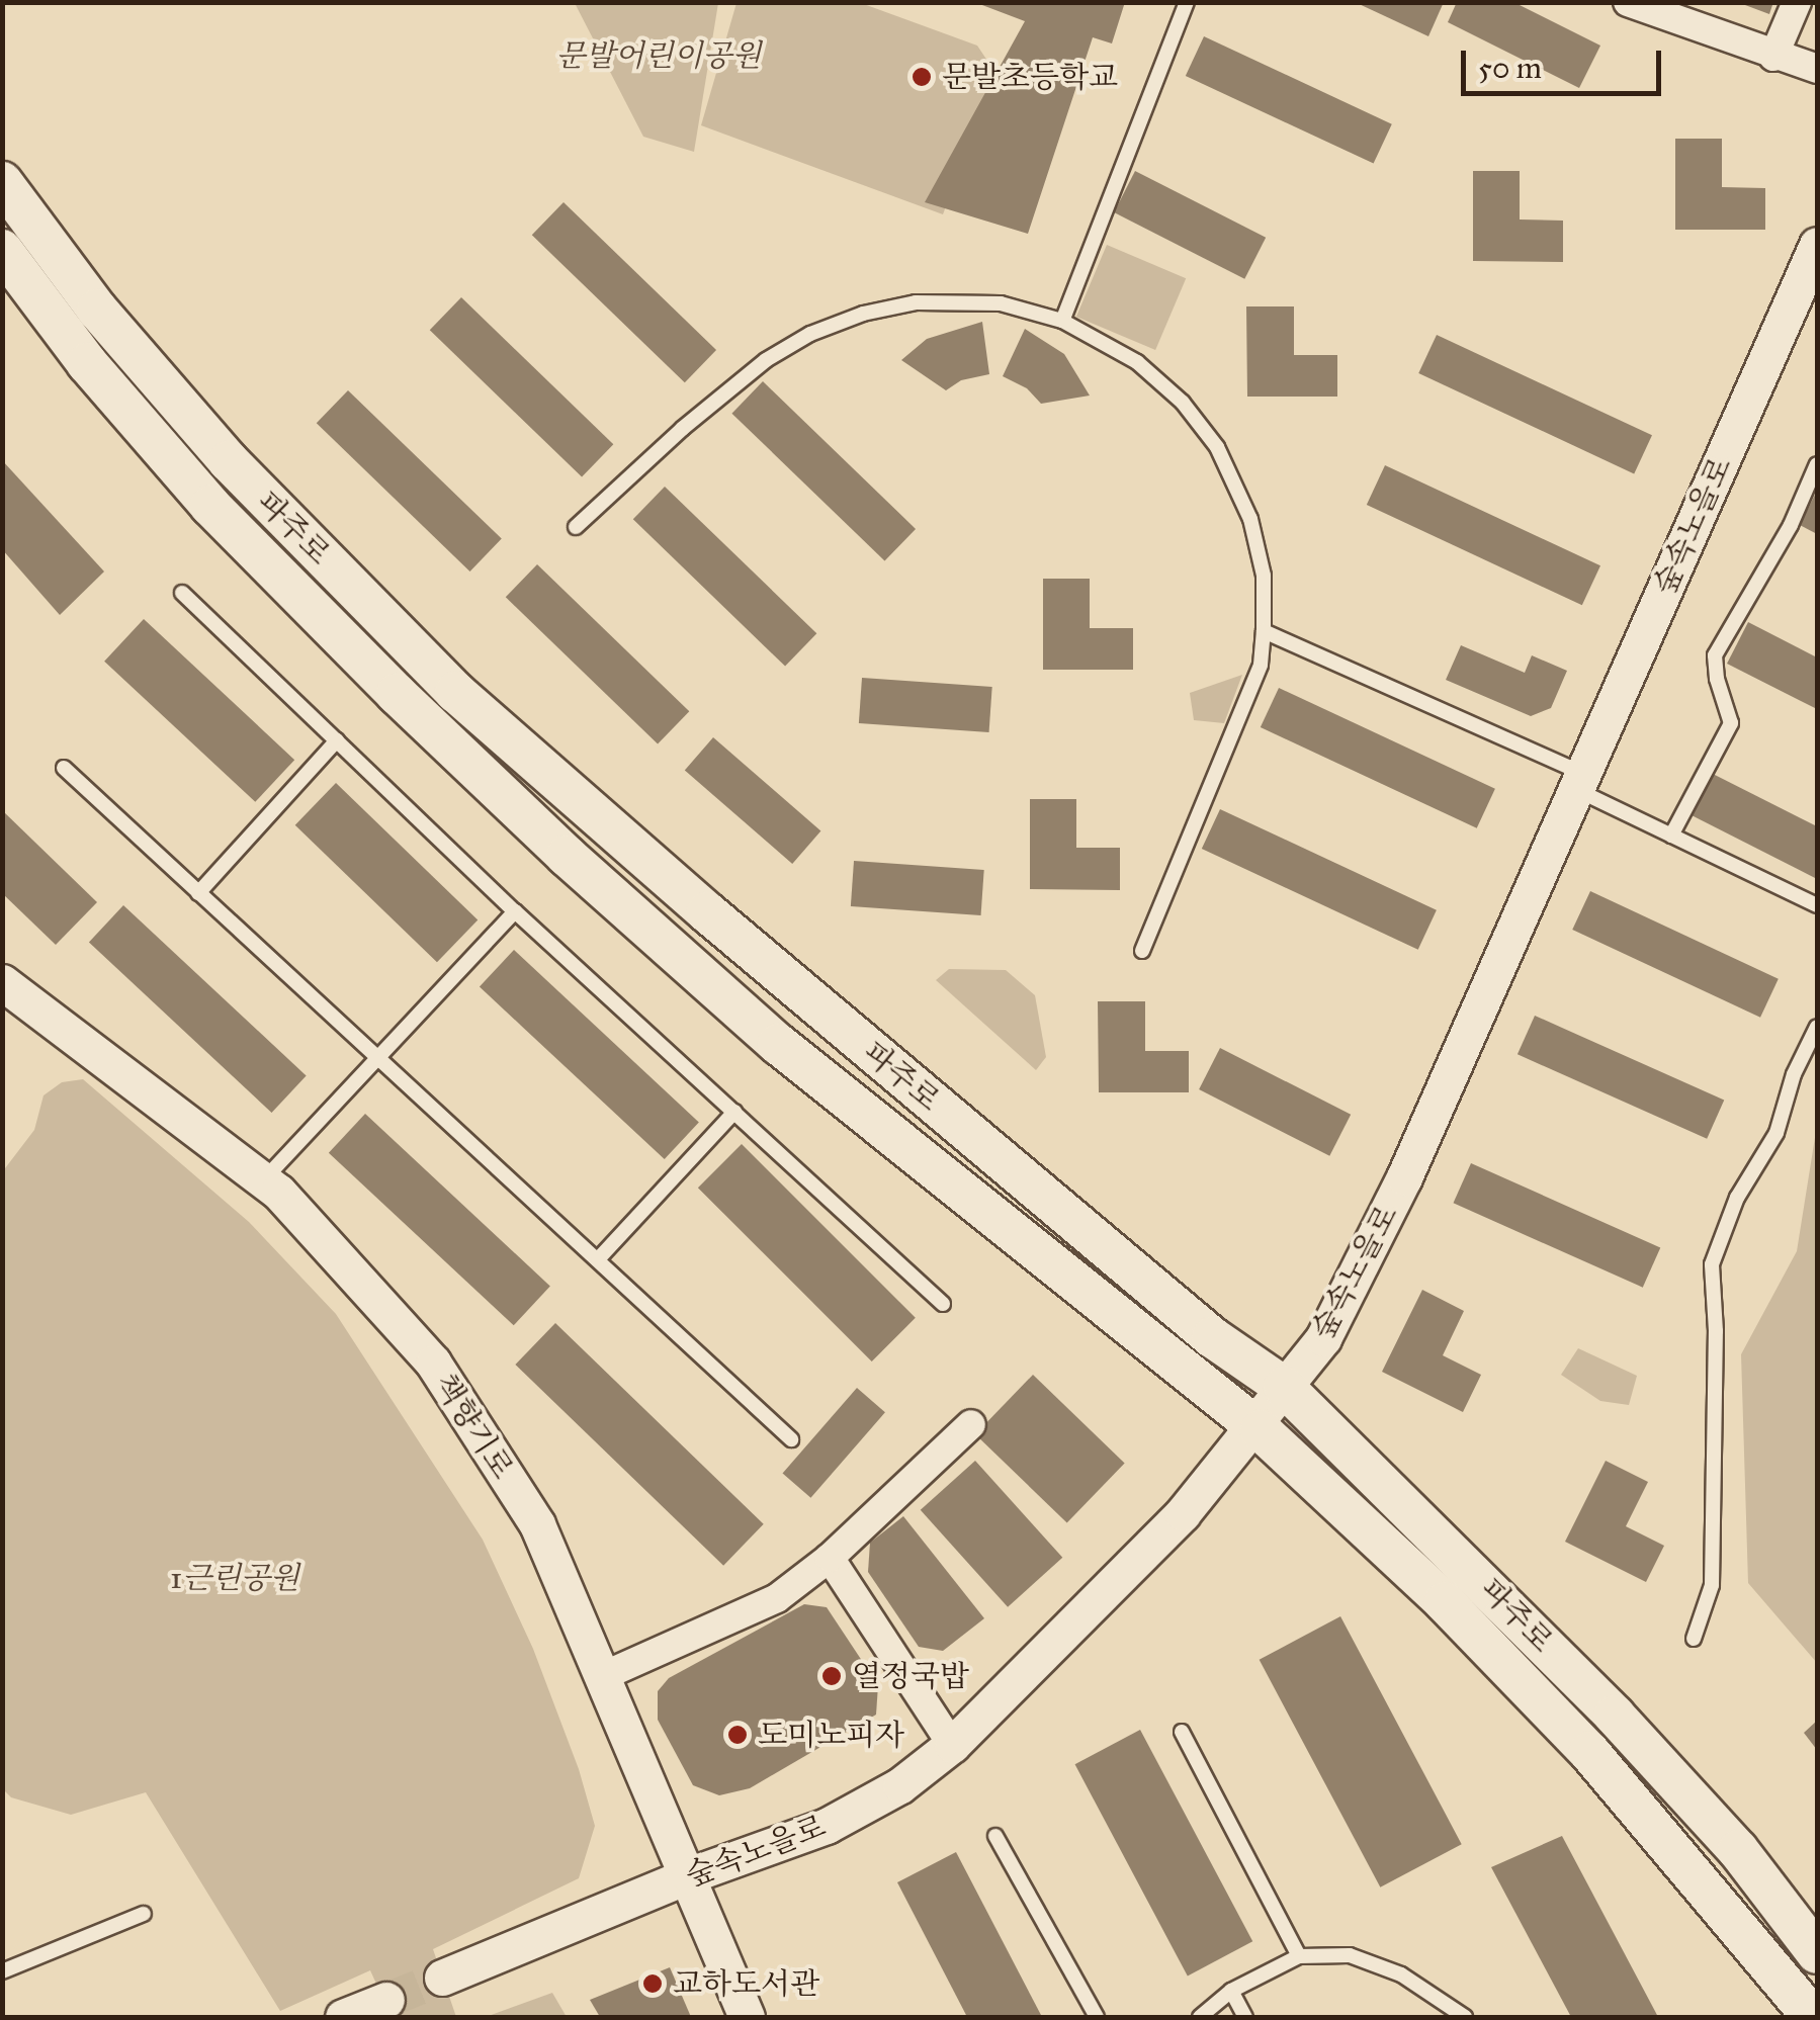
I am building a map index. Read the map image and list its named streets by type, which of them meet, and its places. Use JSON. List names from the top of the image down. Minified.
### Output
{"streets":{"main road":["파주로"],"street":["숲속노을로","책향기로"]},"crossings":[["숲속노을로","파주로"],["숲속노을로","책향기로"]],"parks":["문발어린이공원","1근린공원"],"places":["문발초등학교","열정국밥","도미노피자","교하도서관"],"scale_bar":"50 m"}
